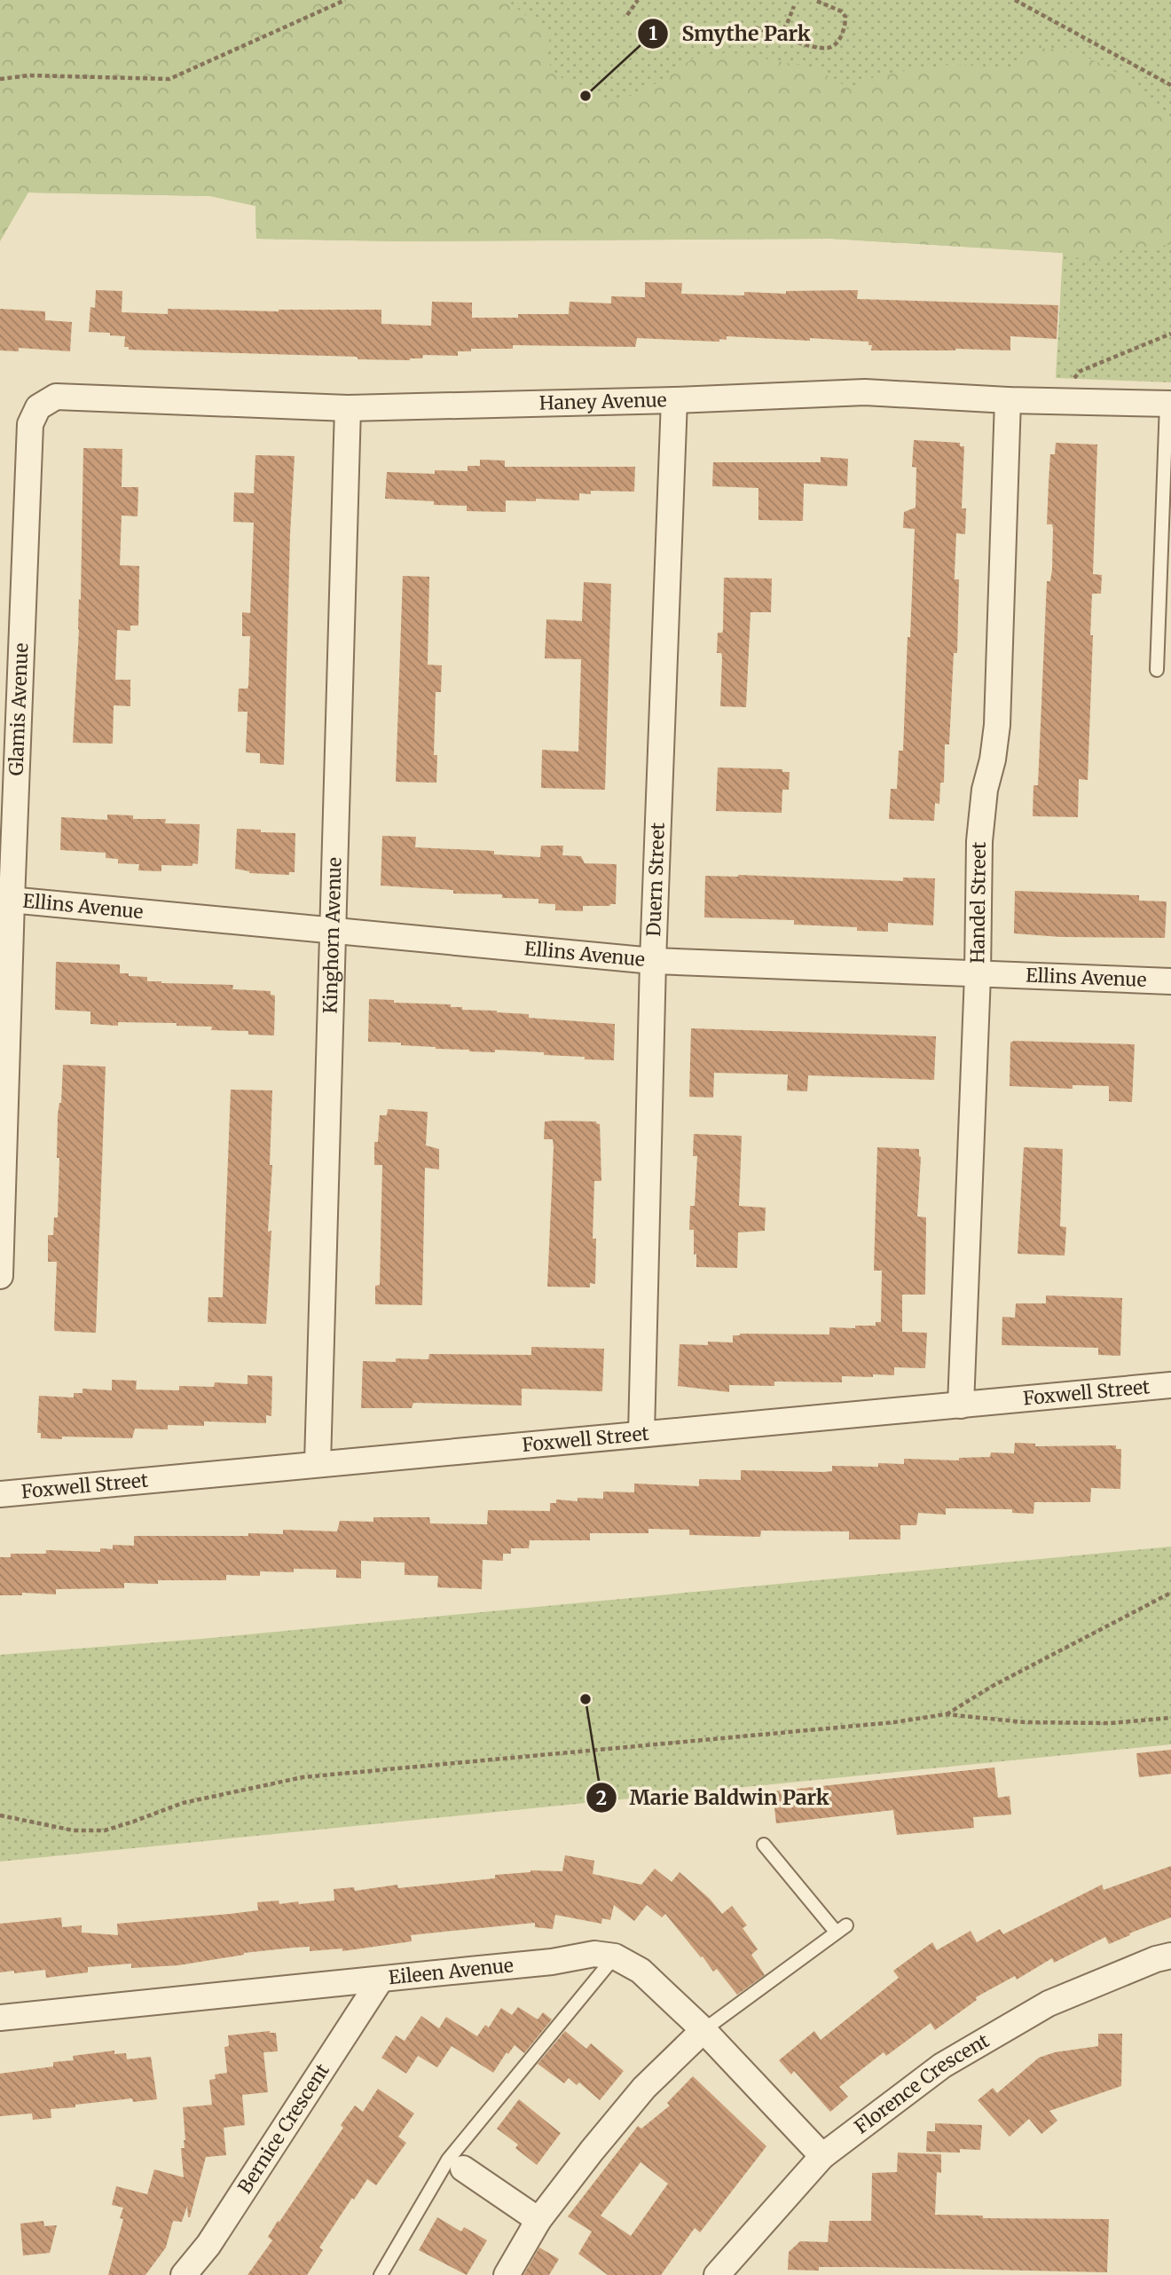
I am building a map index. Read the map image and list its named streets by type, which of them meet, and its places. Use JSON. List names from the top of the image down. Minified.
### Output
{"streets":{"street":["Haney Avenue","Glamis Avenue","Duern Street","Handel Street","Ellins Avenue","Kinghorn Avenue","Foxwell Street","Eileen Avenue","Florence Crescent","Bernice Crescent"]},"crossings":[["Haney Avenue","Glamis Avenue"],["Haney Avenue","Duern Street"],["Haney Avenue","Handel Street"],["Haney Avenue","Kinghorn Avenue"],["Glamis Avenue","Ellins Avenue"],["Duern Street","Ellins Avenue"],["Duern Street","Foxwell Street"],["Handel Street","Ellins Avenue"],["Handel Street","Foxwell Street"],["Ellins Avenue","Kinghorn Avenue"],["Kinghorn Avenue","Foxwell Street"],["Eileen Avenue","Florence Crescent"],["Eileen Avenue","Bernice Crescent"]],"places":["Smythe Park","Marie Baldwin Park"]}
